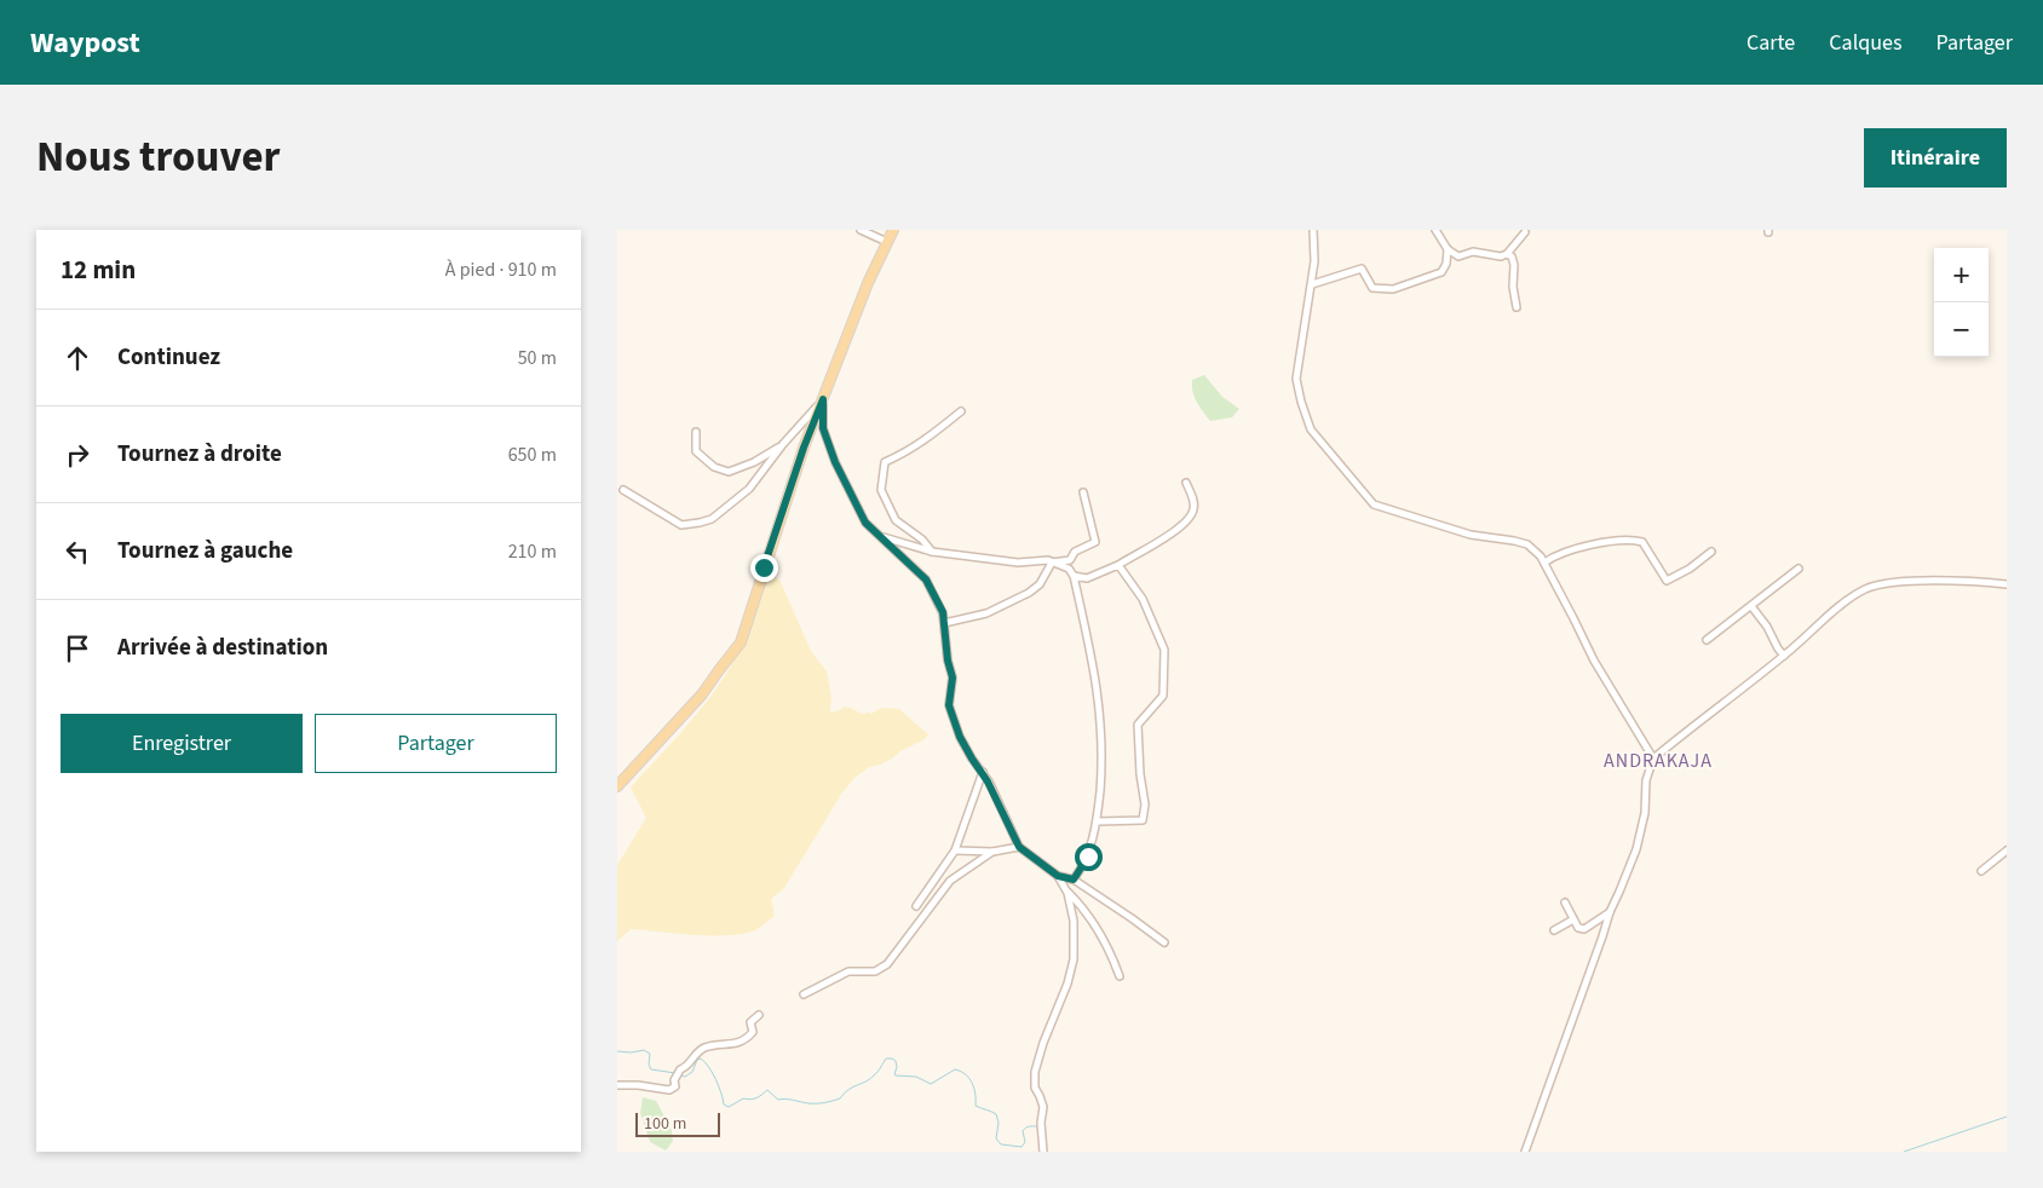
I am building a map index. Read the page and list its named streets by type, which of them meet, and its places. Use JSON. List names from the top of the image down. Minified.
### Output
{"districts":["ANDRAKAJA"],"scale_bar":"100 m","page":{"header":"Waypost","nav":["Carte","Calques","Partager"],"title":"Nous trouver","buttons":["Itinéraire",["Enregistrer","Partager"]],"heading":["12 min","À pied · 910 m"],"map_buttons":["+","−"],"list":[["Continuez","50 m"],["Tournez à droite","650 m"],["Tournez à gauche","210 m"],"Arrivée à destination"],"scale":"100 m"}}
